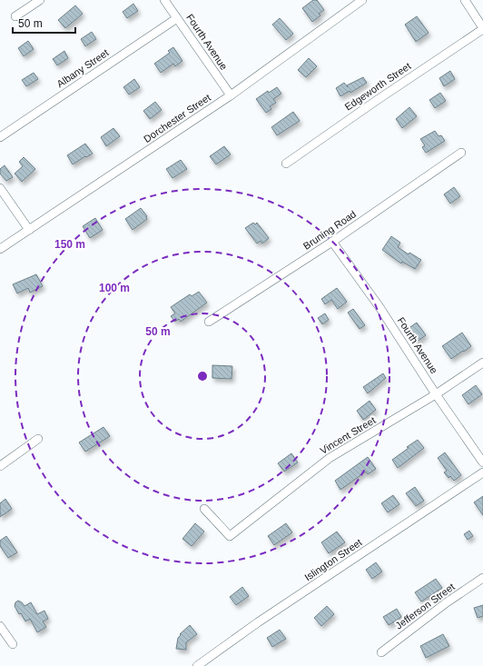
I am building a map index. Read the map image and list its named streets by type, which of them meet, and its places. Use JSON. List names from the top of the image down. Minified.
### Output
{"streets":{"street":["Fourth Avenue","Albany Street","Edgeworth Street","Dorchester Street","Bruning Road","Vincent Street","Islington Street","Jefferson Street"]},"crossings":[["Fourth Avenue","Albany Street"],["Fourth Avenue","Dorchester Street"],["Fourth Avenue","Bruning Road"],["Fourth Avenue","Vincent Street"]],"scale_bar":"50 m","rings":["150 m","100 m","50 m"]}
